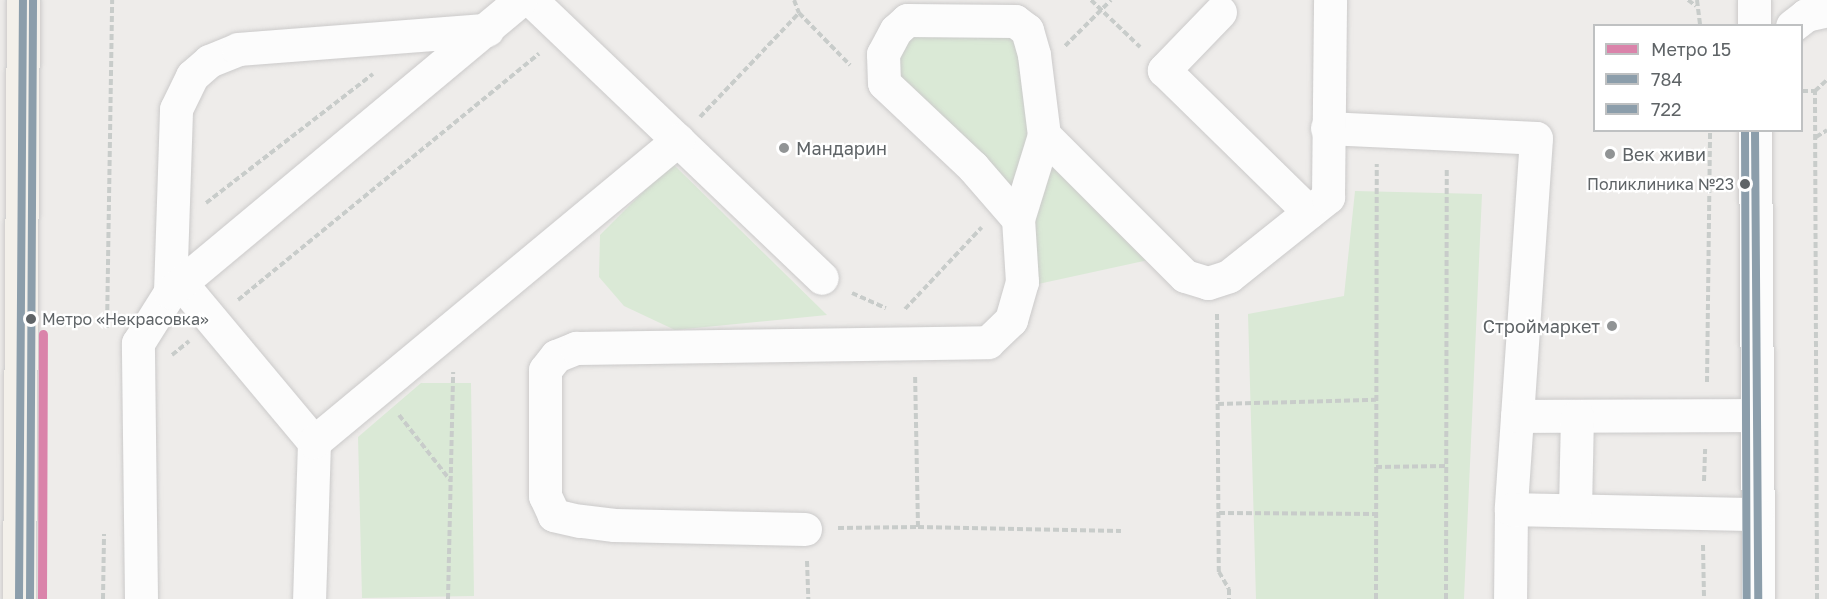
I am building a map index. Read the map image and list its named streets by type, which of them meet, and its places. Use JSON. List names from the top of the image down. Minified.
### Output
{"places":["Мандарин","Век живи","Поликлиника №23","Метро «Некрасовка»","Строймаркет"],"lines":["transit line 784","transit line 722","metro line 15"],"legend":["Метро 15","784","722"]}
